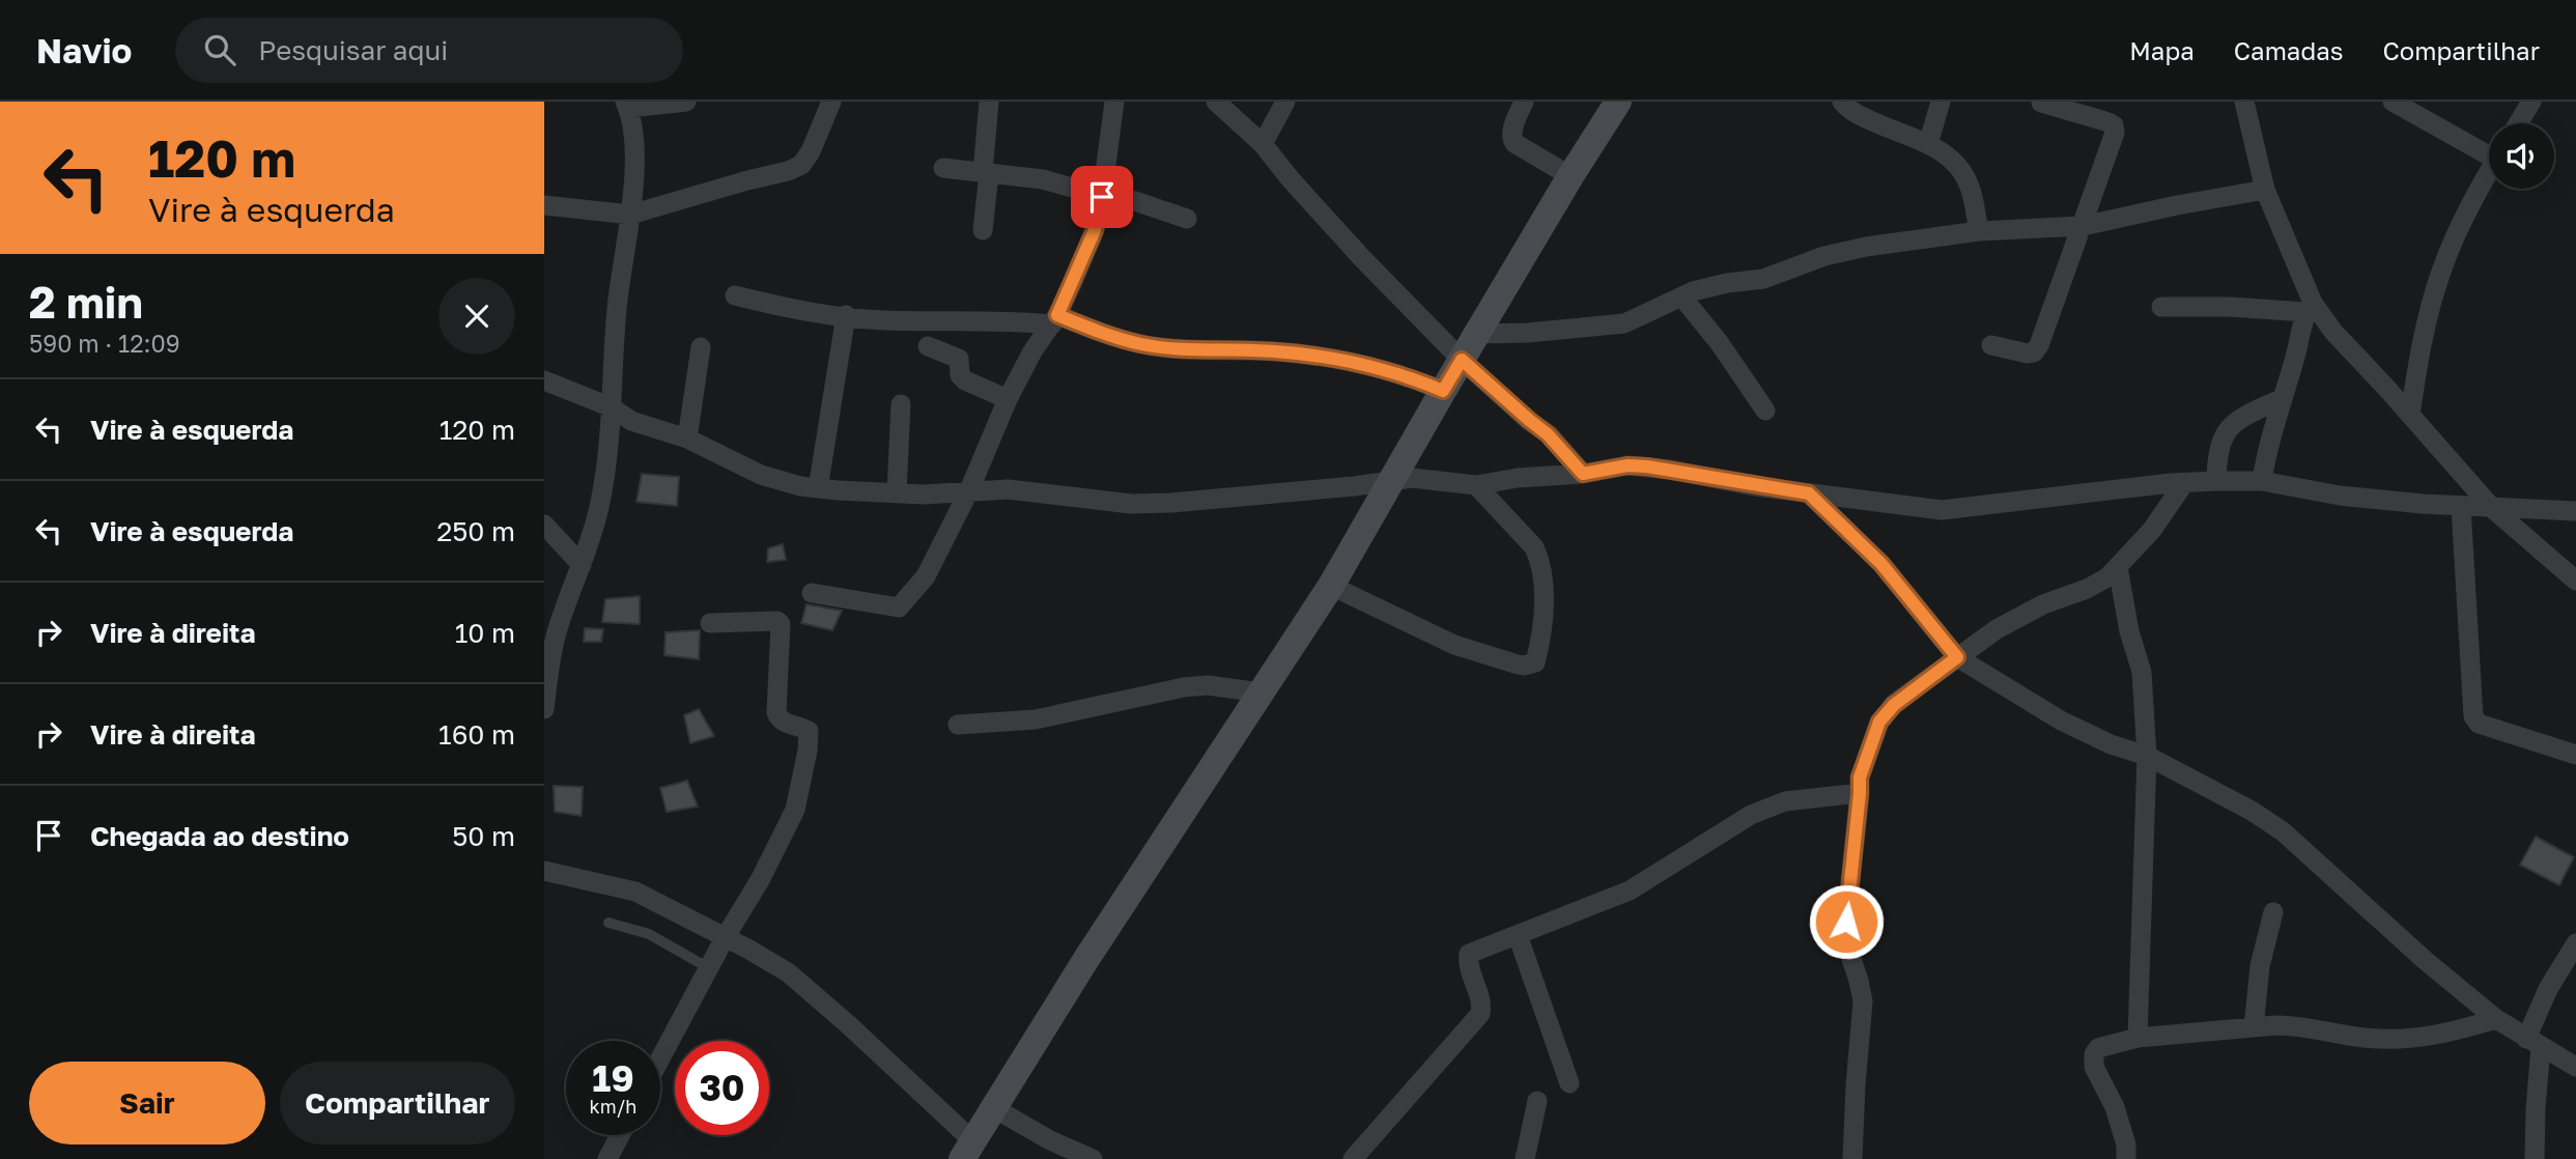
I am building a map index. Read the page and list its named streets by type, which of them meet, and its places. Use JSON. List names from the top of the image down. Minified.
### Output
{"page":{"header":"Navio","search":"Pesquisar aqui","nav":["Mapa","Camadas","Compartilhar"],"turn":["120 m","Vire à esquerda"],"heading":["2 min","590 m · 12:09"],"list":[{"name":"Vire à esquerda","value":"120 m"},{"name":"Vire à esquerda","value":"250 m"},{"name":"Vire à direita","value":"10 m"},{"name":"Vire à direita","value":"160 m"},{"name":"Chegada ao destino","value":"50 m"}],"speed":"19 km/h","limit":"30","buttons":["Sair","Compartilhar"]}}
